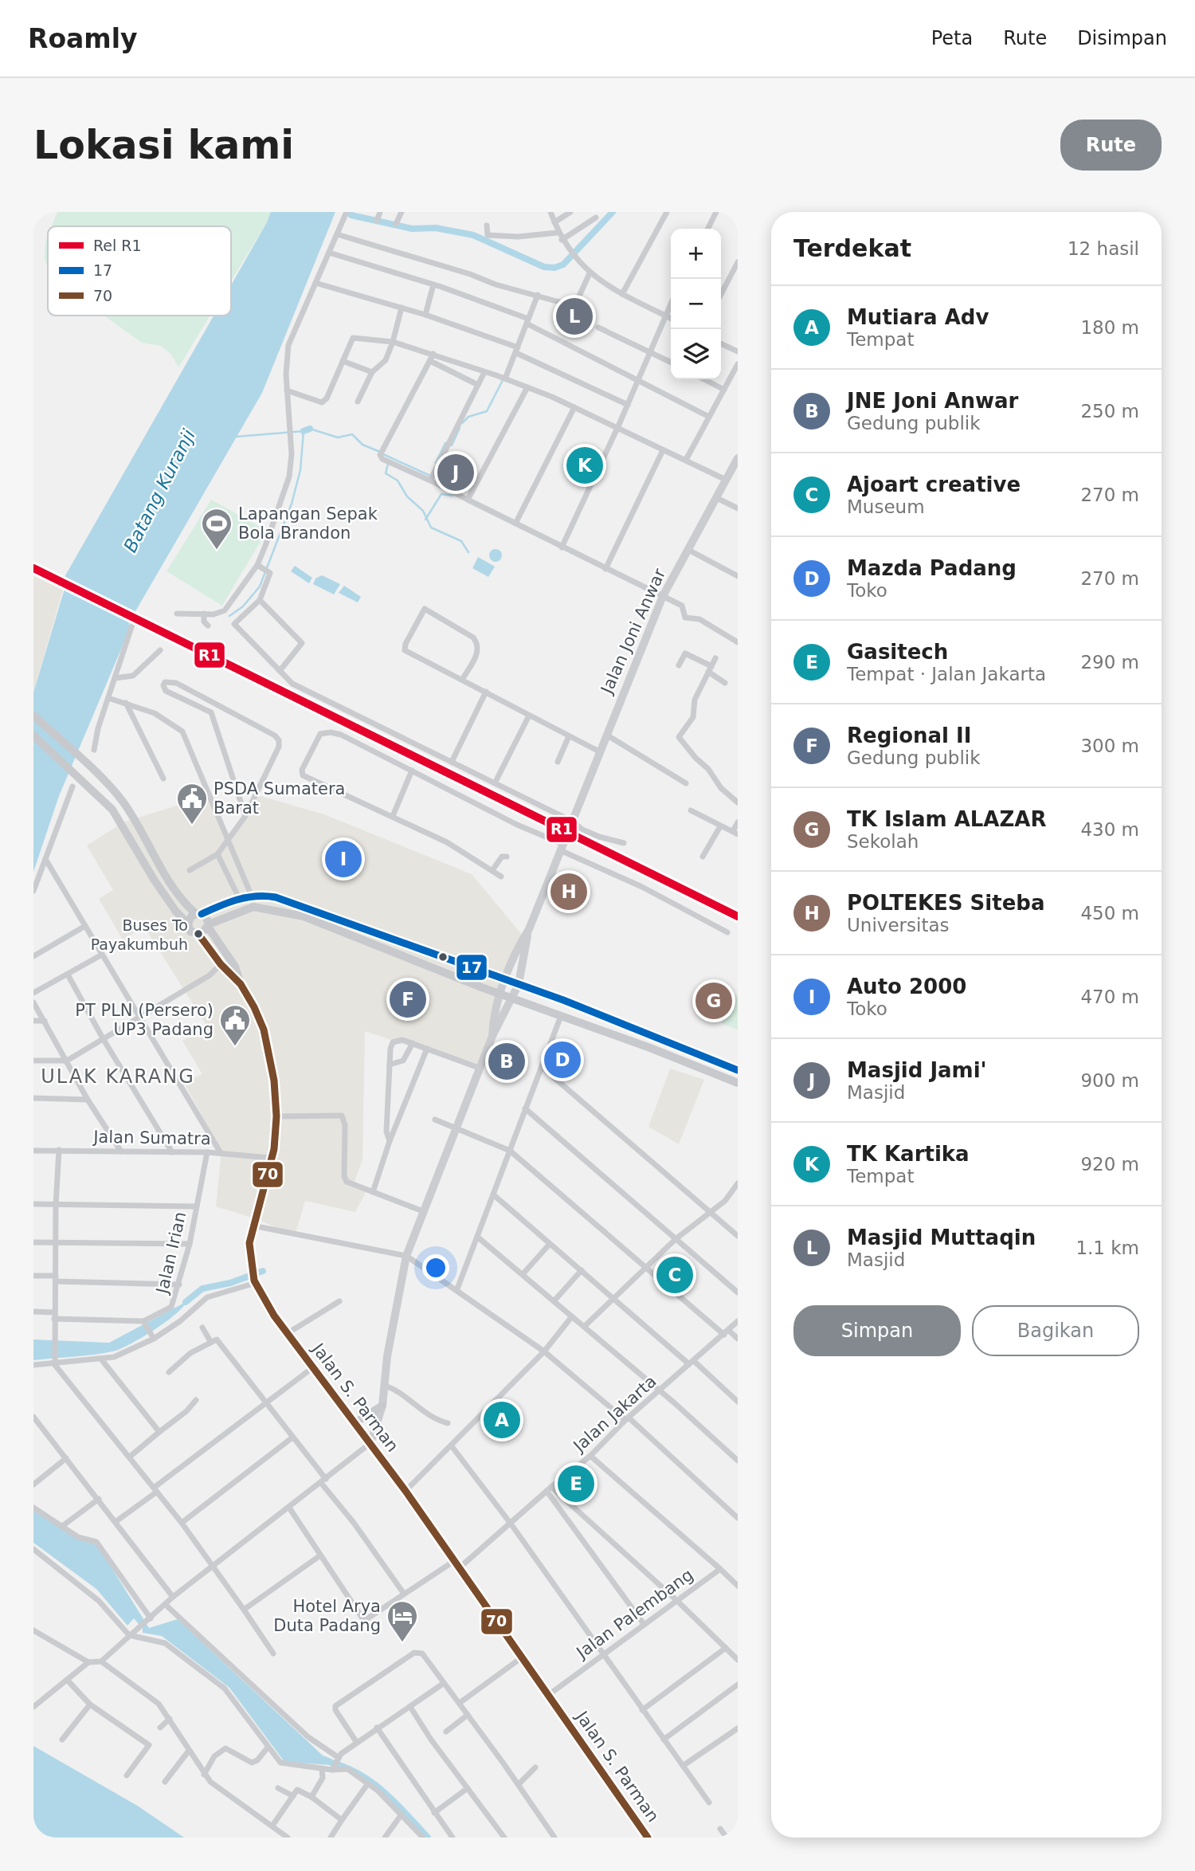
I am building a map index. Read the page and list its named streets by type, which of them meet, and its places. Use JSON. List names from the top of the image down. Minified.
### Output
{"streets":{"main road":["Jalan Joni Anwar","Jalan S. Parman"],"street":["Jalan Sumatra","Jalan Irian","Jalan Jakarta","Jalan Palembang"]},"crossings":[["Jalan Sumatra","Jalan Irian"],["Jalan Sumatra","Jalan S. Parman"],["Jalan S. Parman","Jalan Jakarta"],["Jalan S. Parman","Jalan Palembang"]],"districts":["ULAK KARANG"],"water":["Batang Kuranji"],"places":{"sports":["Lapangan Sepak Bola Brandon"],"public building":["PSDA Sumatera Barat","PT PLN (Persero) UP3 Padang"],"other":["Buses To Payakumbuh"],"hotel":["Hotel Arya Duta Padang"]},"lines":["rail line R1","transit line 17","transit line 70"],"legend":["Rel R1","17","70"],"page":{"header":"Roamly","nav":["Peta","Rute","Disimpan"],"buttons":["Rute",["Simpan","Bagikan"]],"title":"Lokasi kami","heading":["Terdekat","12 hasil"],"map_buttons":["+","−"],"list":[{"mark":"A","name":"Mutiara Adv","note":"Tempat","value":"180 m"},{"mark":"B","name":"JNE Joni Anwar","note":"Gedung publik","value":"250 m"},{"mark":"C","name":"Ajoart creative","note":"Museum","value":"270 m"},{"mark":"D","name":"Mazda Padang","note":"Toko","value":"270 m"},{"mark":"E","name":"Gasitech","note":"Tempat · Jalan Jakarta","value":"290 m"},{"mark":"F","name":"Regional II","note":"Gedung publik","value":"300 m"},{"mark":"G","name":"TK Islam ALAZAR","note":"Sekolah","value":"430 m"},{"mark":"H","name":"POLTEKES Siteba","note":"Universitas","value":"450 m"},{"mark":"I","name":"Auto 2000","note":"Toko","value":"470 m"},{"mark":"J","name":"Masjid Jami'","note":"Masjid","value":"900 m"},{"mark":"K","name":"TK Kartika","note":"Tempat","value":"920 m"},{"mark":"L","name":"Masjid Muttaqin","note":"Masjid","value":"1.1 km"}],"pins":["L","K","J","I","H","F","G","D","B","C","A","E"]}}
